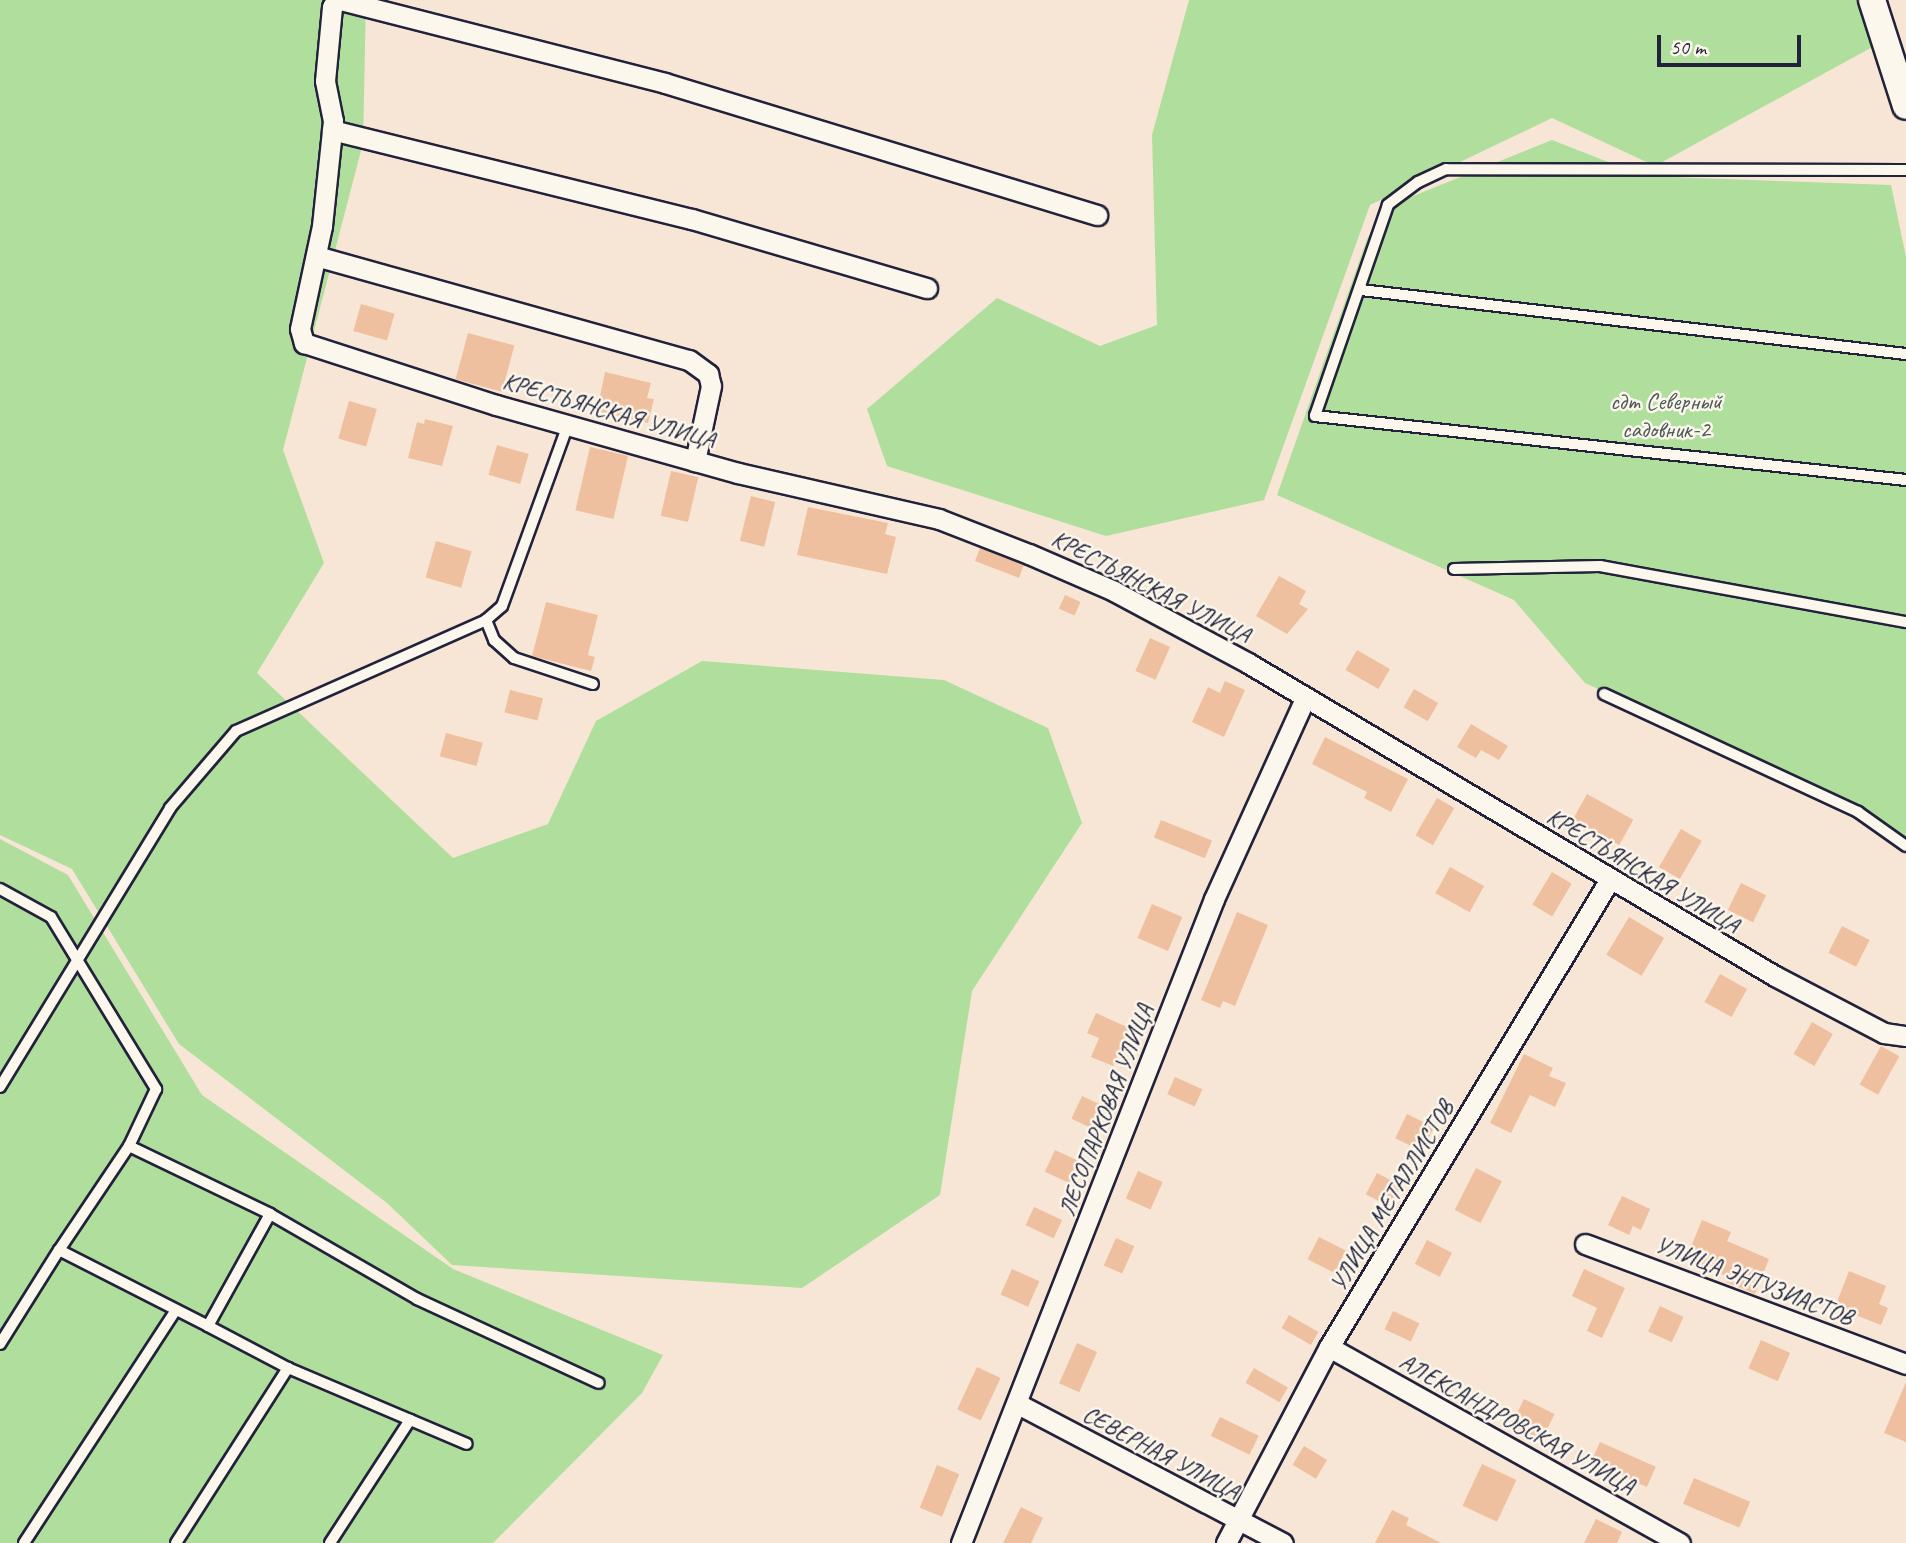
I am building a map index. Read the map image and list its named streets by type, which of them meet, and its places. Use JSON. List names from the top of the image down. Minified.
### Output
{"streets":{"street":["КРЕСТЬЯНСКАЯ УЛИЦА","ЛЕСОПАРКОВАЯ УЛИЦА","УЛИЦА МЕТАЛЛИСТОВ","УЛИЦА ЭНТУЗИАСТОВ","АЛЕКСАНДРОВСКАЯ УЛИЦА","СЕВЕРНАЯ УЛИЦА"]},"crossings":[["КРЕСТЬЯНСКАЯ УЛИЦА","ЛЕСОПАРКОВАЯ УЛИЦА"],["КРЕСТЬЯНСКАЯ УЛИЦА","УЛИЦА МЕТАЛЛИСТОВ"],["ЛЕСОПАРКОВАЯ УЛИЦА","СЕВЕРНАЯ УЛИЦА"],["УЛИЦА МЕТАЛЛИСТОВ","АЛЕКСАНДРОВСКАЯ УЛИЦА"],["УЛИЦА МЕТАЛЛИСТОВ","СЕВЕРНАЯ УЛИЦА"]],"parks":["сдт Северный садовник-2"],"scale_bar":"50 m"}
